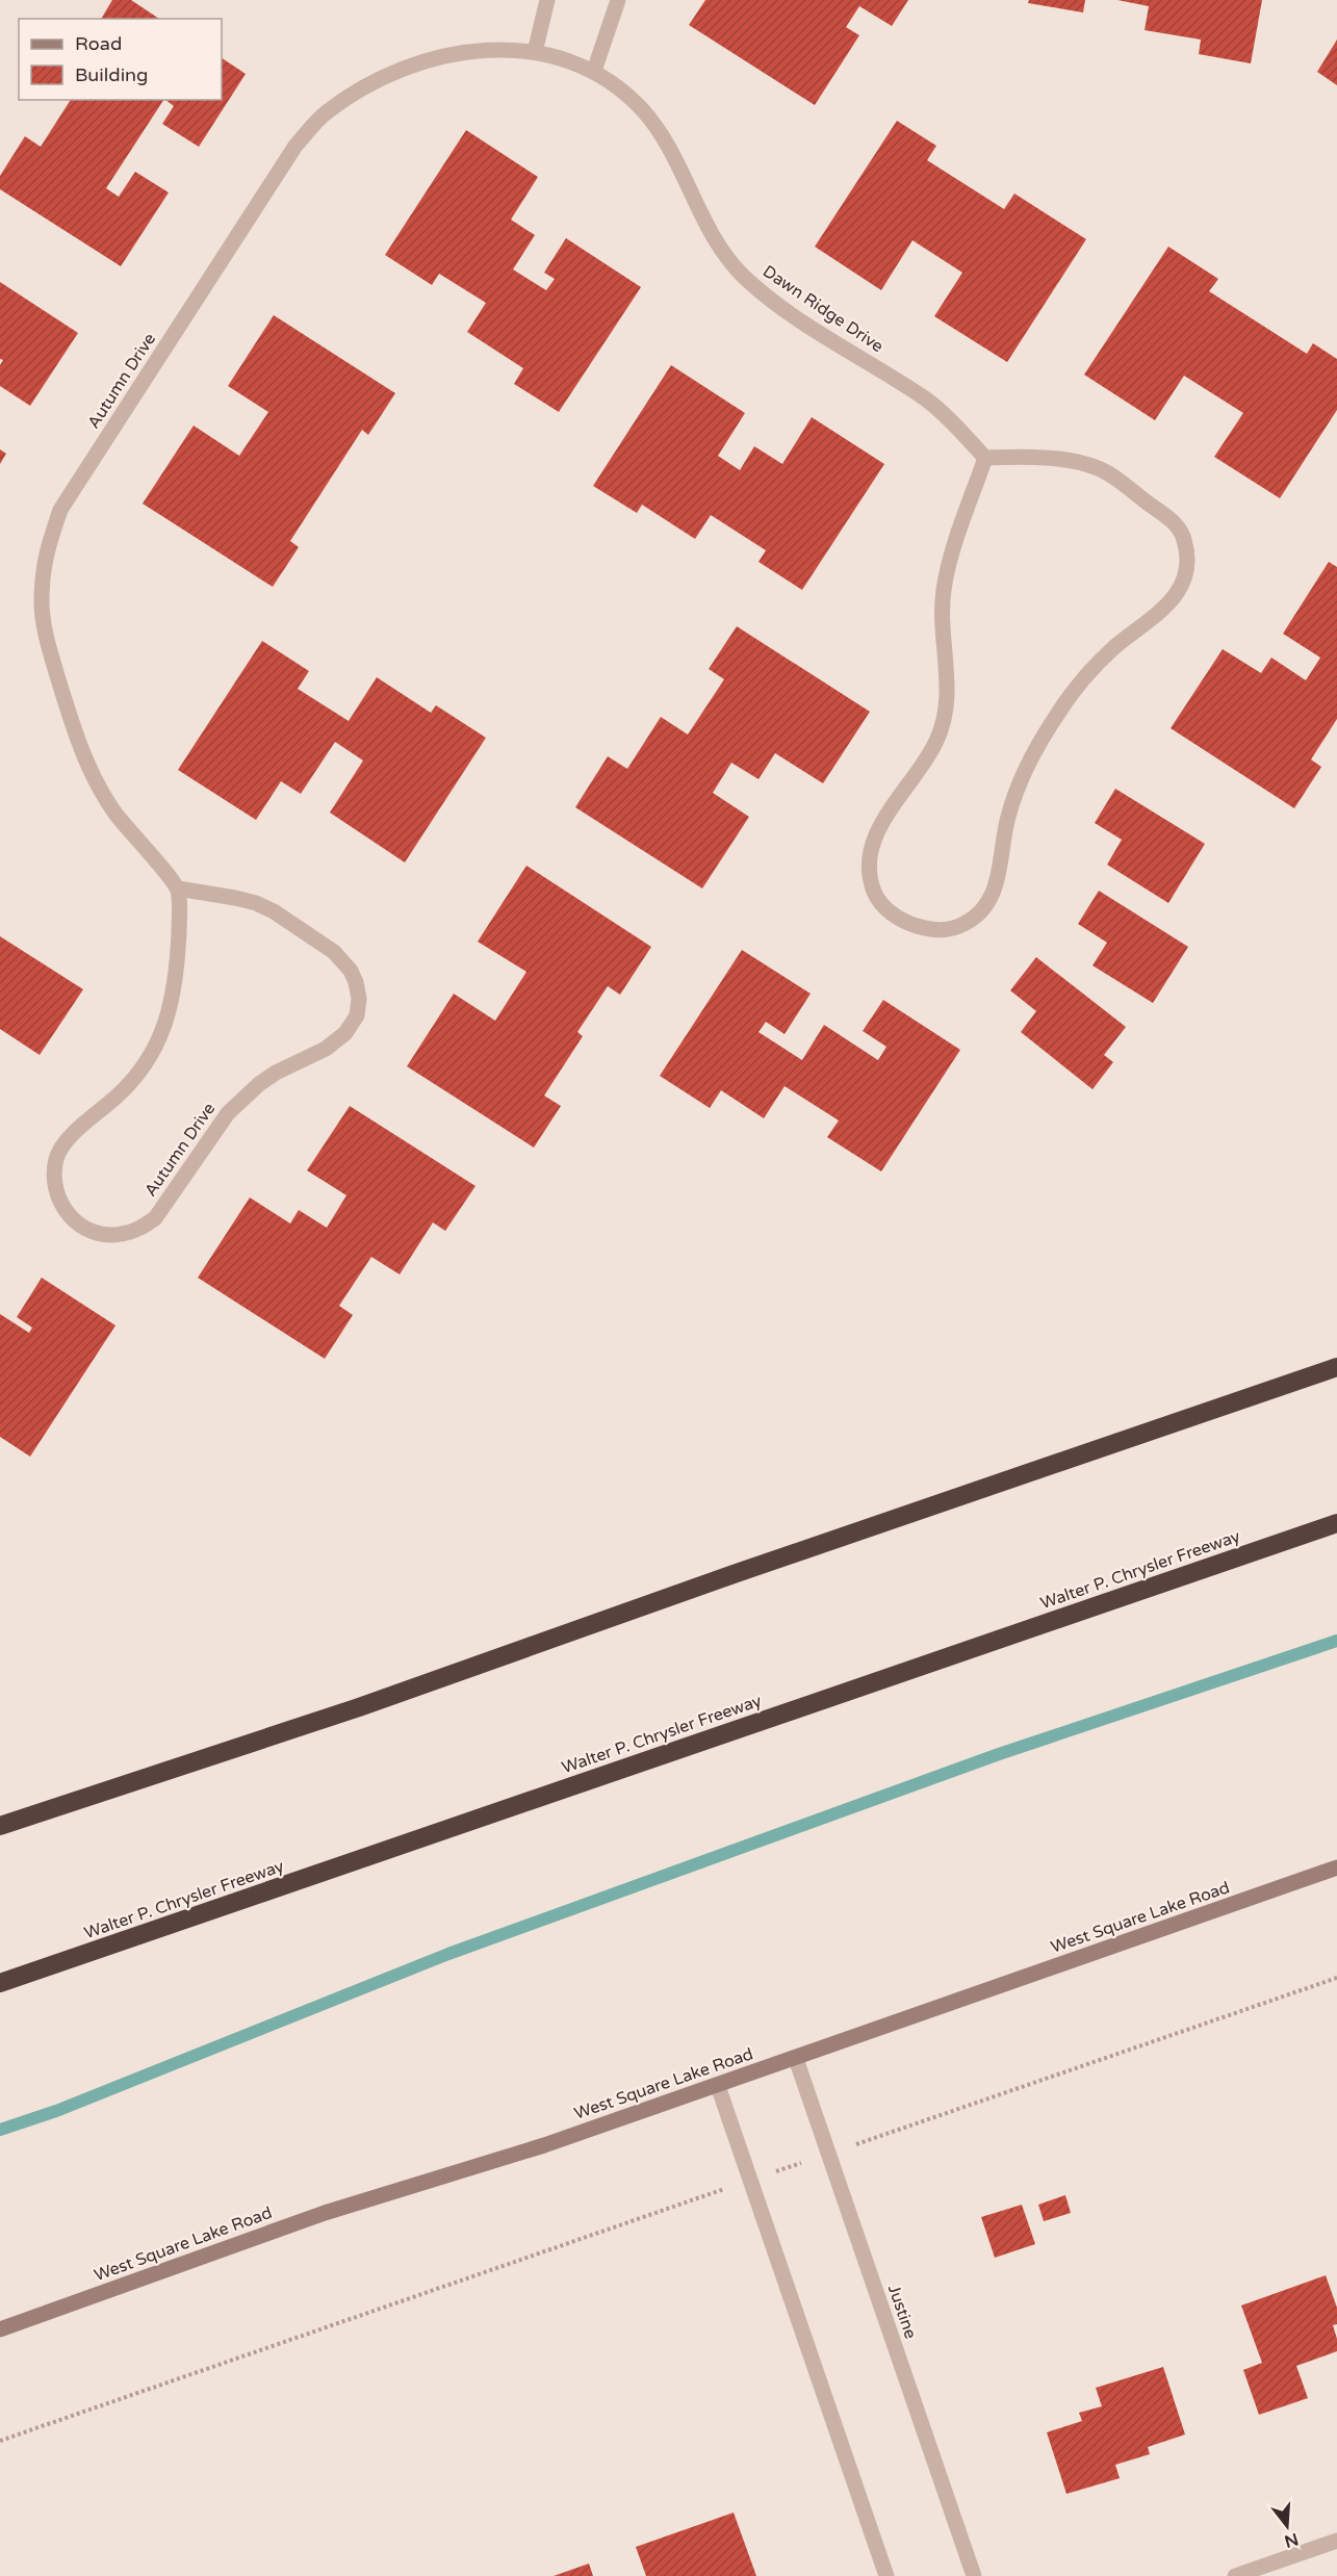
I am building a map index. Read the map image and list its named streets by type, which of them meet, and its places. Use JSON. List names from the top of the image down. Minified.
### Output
{"streets":{"highway":["Walter P. Chrysler Freeway"],"main road":["West Square Lake Road"],"street":["Dawn Ridge Drive","Autumn Drive","Justine"]},"crossings":[["Dawn Ridge Drive","Autumn Drive"],["West Square Lake Road","Justine"]],"legend":["Road","Building"],"north":"bottom"}
